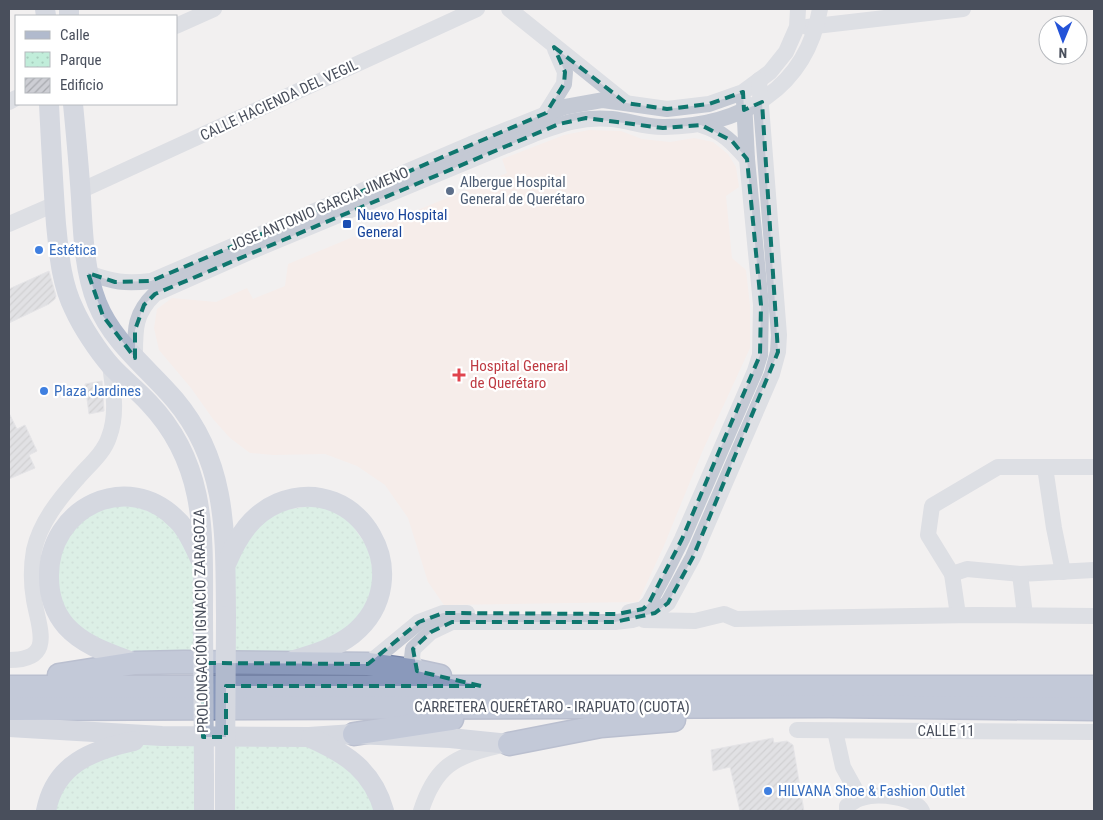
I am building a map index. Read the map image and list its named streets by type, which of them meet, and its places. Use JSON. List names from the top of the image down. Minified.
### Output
{"streets":{"highway":["CARRETERA QUERÉTARO - IRAPUATO (CUOTA)"],"main road":["PROLONGACIÓN IGNACIO ZARAGOZA"],"street":["CALLE HACIENDA DEL VEGIL","JOSE ANTONIO GARCIA JIMENO","CALLE 11"]},"crossings":[["CALLE HACIENDA DEL VEGIL","PROLONGACIÓN IGNACIO ZARAGOZA"],["JOSE ANTONIO GARCIA JIMENO","PROLONGACIÓN IGNACIO ZARAGOZA"]],"places":{"other":["Albergue Hospital General de Querétaro","Estética","Plaza Jardines","HILVANA Shoe & Fashion Outlet"],"transit":["Nuevo Hospital General"],"health":["Hospital General de Querétaro"]},"legend":["Calle","Parque","Edificio"],"north":"bottom"}
